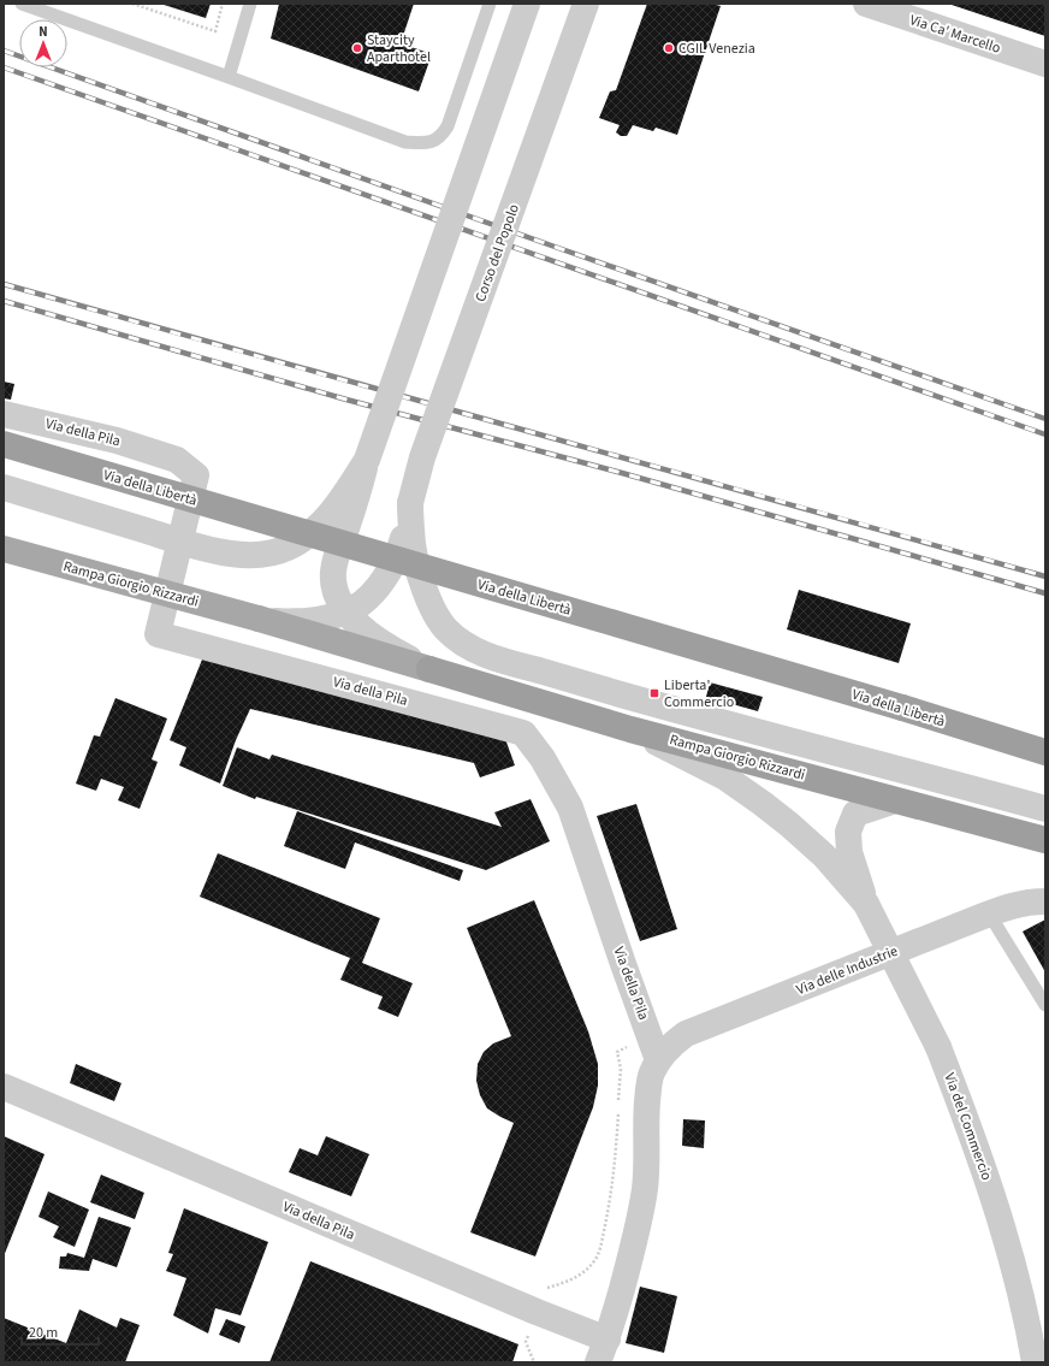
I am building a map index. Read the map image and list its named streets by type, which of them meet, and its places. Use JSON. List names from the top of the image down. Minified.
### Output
{"streets":{"highway":["Via della Libertà","Rampa Giorgio Rizzardi"],"street":["Via Ca' Marcello","Corso del Popolo","Via della Pila","Via delle Industrie","Via del Commercio"]},"crossings":[["Corso del Popolo","Rampa Giorgio Rizzardi"],["Via della Pila","Via delle Industrie"],["Rampa Giorgio Rizzardi","Via del Commercio"]],"places":{"other":["Staycity Aparthotel","CGIL Venezia"],"transit":["Liberta' Commercio"]},"scale_bar":"20 m","north":"top"}
